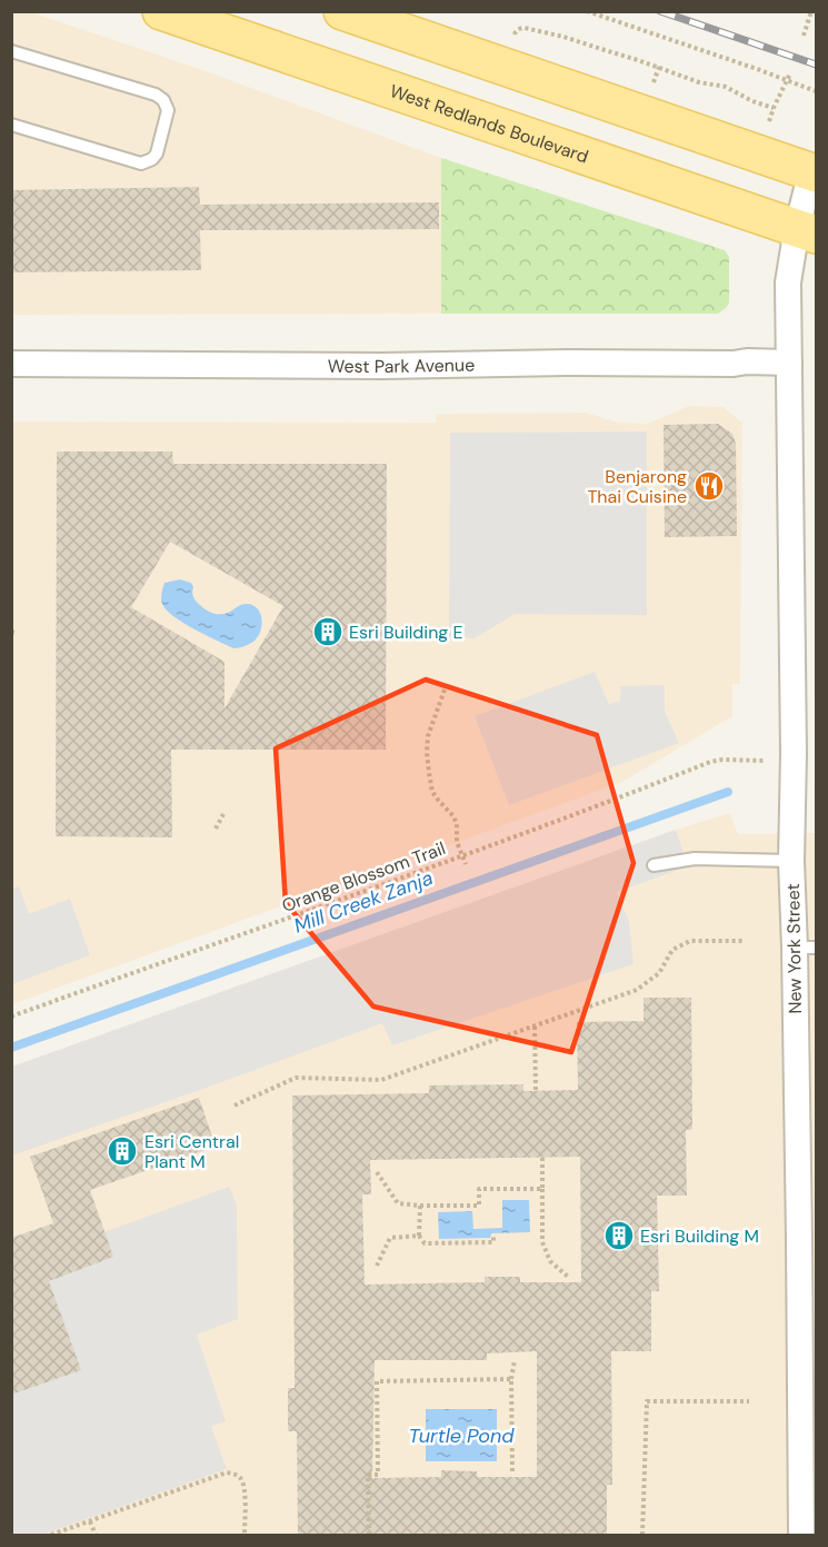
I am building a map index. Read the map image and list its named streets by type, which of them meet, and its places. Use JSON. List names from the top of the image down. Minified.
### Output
{"streets":{"main road":["West Redlands Boulevard"],"street":["West Park Avenue","New York Street"],"path":["Orange Blossom Trail"]},"crossings":[["West Redlands Boulevard","New York Street"],["West Park Avenue","New York Street"]],"water":["Mill Creek Zanja","Turtle Pond"],"places":{"restaurant":["Benjarong Thai Cuisine"],"building":["Esri Building E","Esri Central Plant M","Esri Building M"]}}
